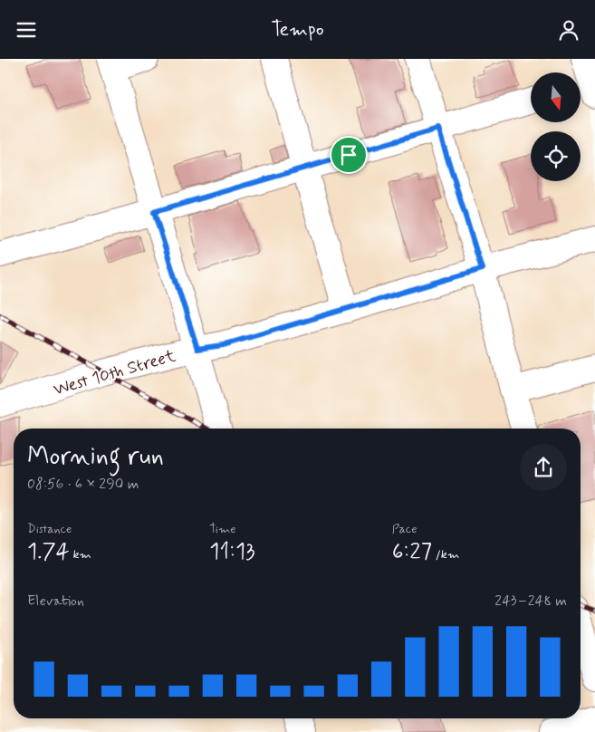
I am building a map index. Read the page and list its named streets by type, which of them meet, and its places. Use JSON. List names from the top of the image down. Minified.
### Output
{"streets":{"street":["West 10th Street"]},"north":"bottom","page":{"header":"Tempo","heading":["Morning run","08:56 · 6 × 290 m"],"stats":[["Distance","1.74 km"],["Time","11:13"],["Pace","6:27 /km"]],"chart":["Elevation","243–248 m"]}}
